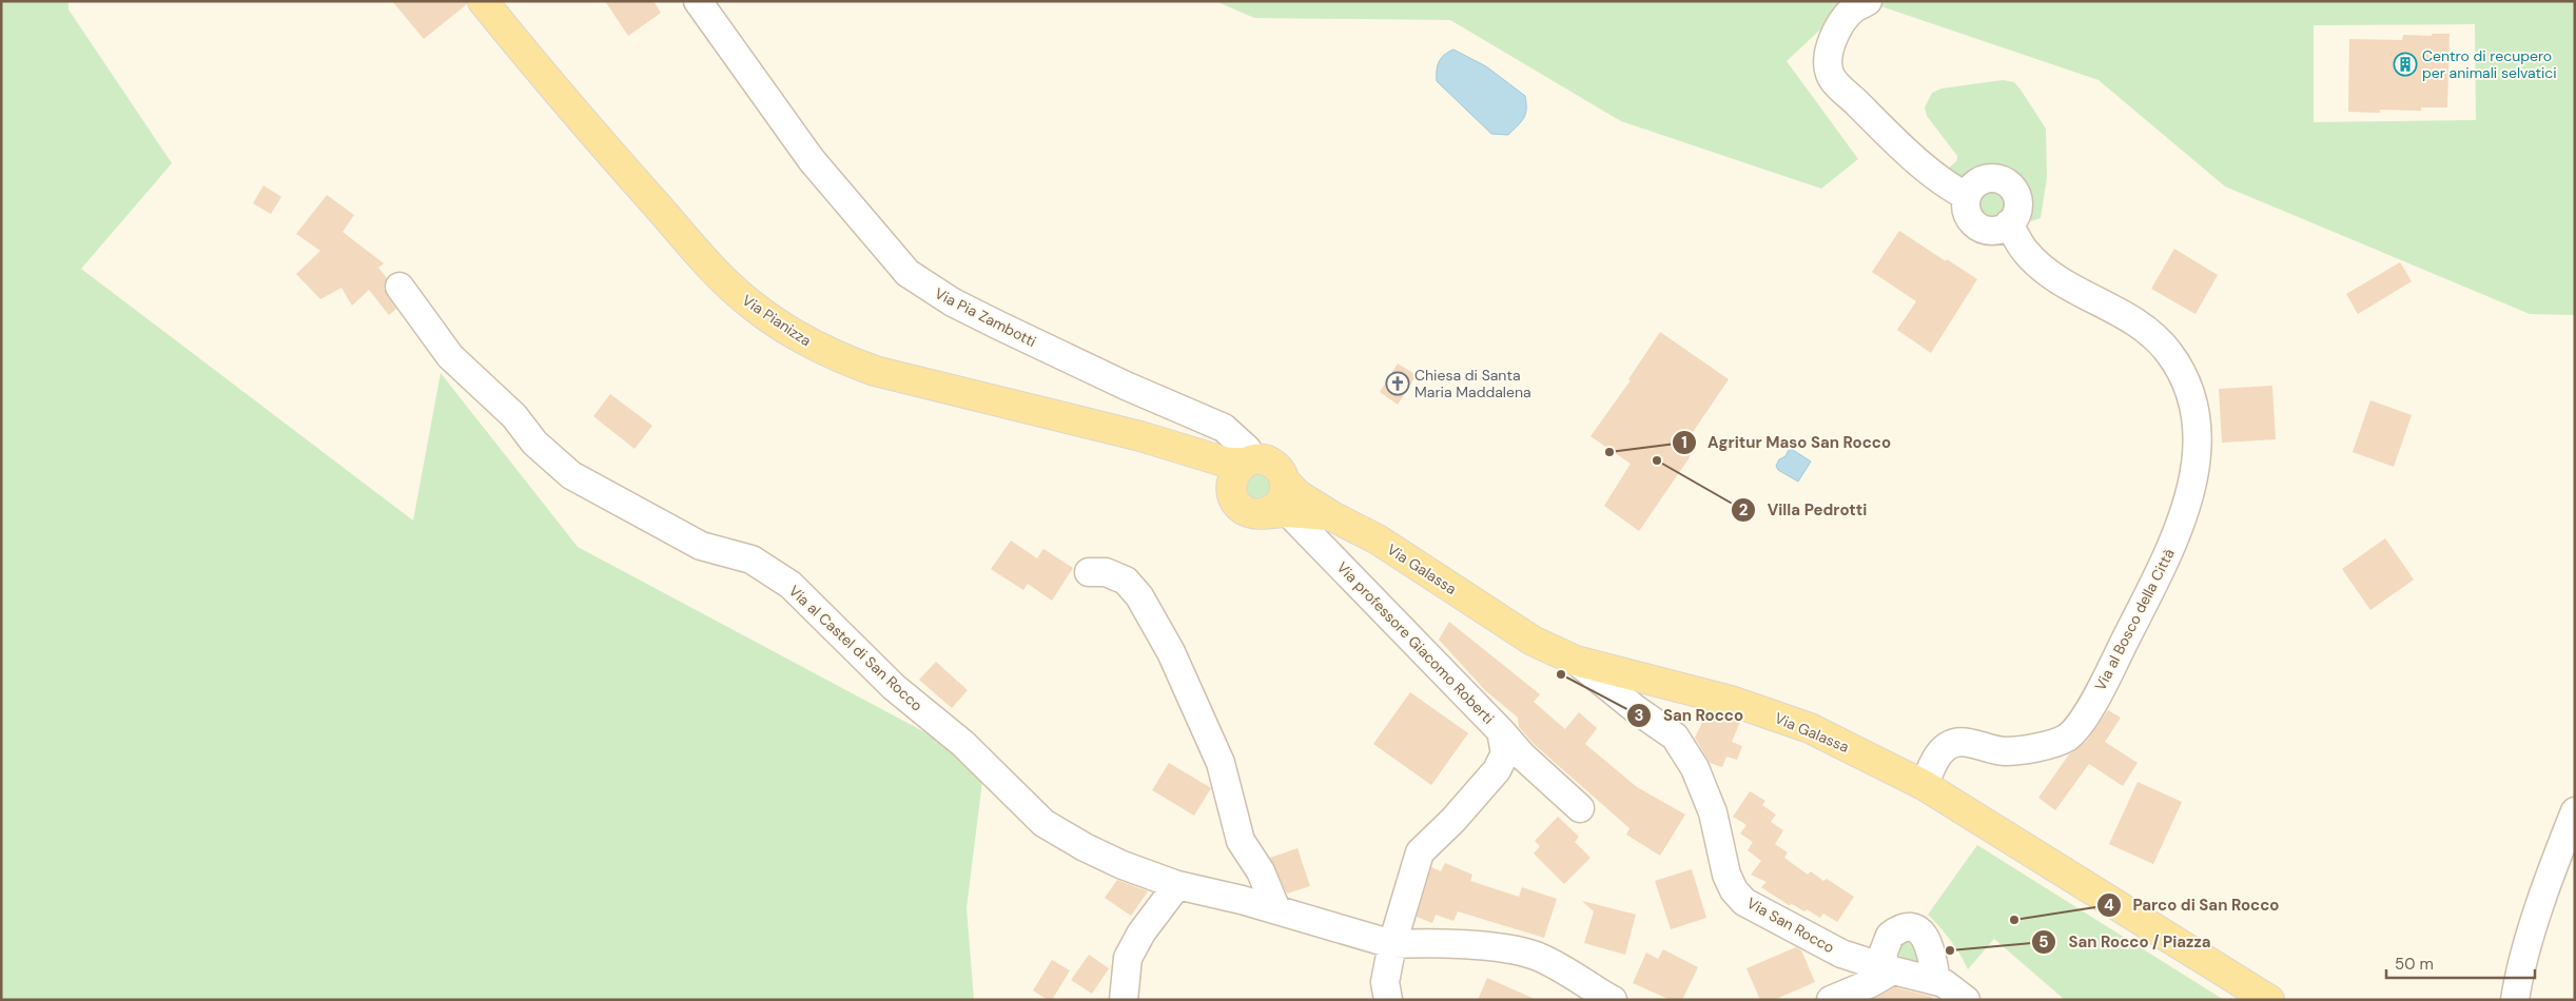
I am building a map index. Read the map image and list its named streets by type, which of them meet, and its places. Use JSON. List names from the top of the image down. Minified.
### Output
{"streets":{"main road":["Via Pianizza","Via Galassa"],"street":["Via Pia Zambotti","Via al Bosco della Città","Via professore Giacomo Roberti","Via al Castel di San Rocco","Via San Rocco"]},"crossings":[["Via Pia Zambotti","Via Pianizza"],["Via Pia Zambotti","Via Galassa"],["Via Pia Zambotti","Via professore Giacomo Roberti"],["Via Pianizza","Via Galassa"],["Via Pianizza","Via professore Giacomo Roberti"],["Via Galassa","Via al Bosco della Città"],["Via Galassa","Via professore Giacomo Roberti"],["Via Galassa","Via San Rocco"],["Via professore Giacomo Roberti","Via al Castel di San Rocco"]],"places":{"building":["Centro di recupero per animali selvatici"],"church":["Chiesa di Santa Maria Maddalena"],"other":["Agritur Maso San Rocco","Villa Pedrotti","San Rocco","Parco di San Rocco","San Rocco / Piazza"]},"scale_bar":"50 m"}
